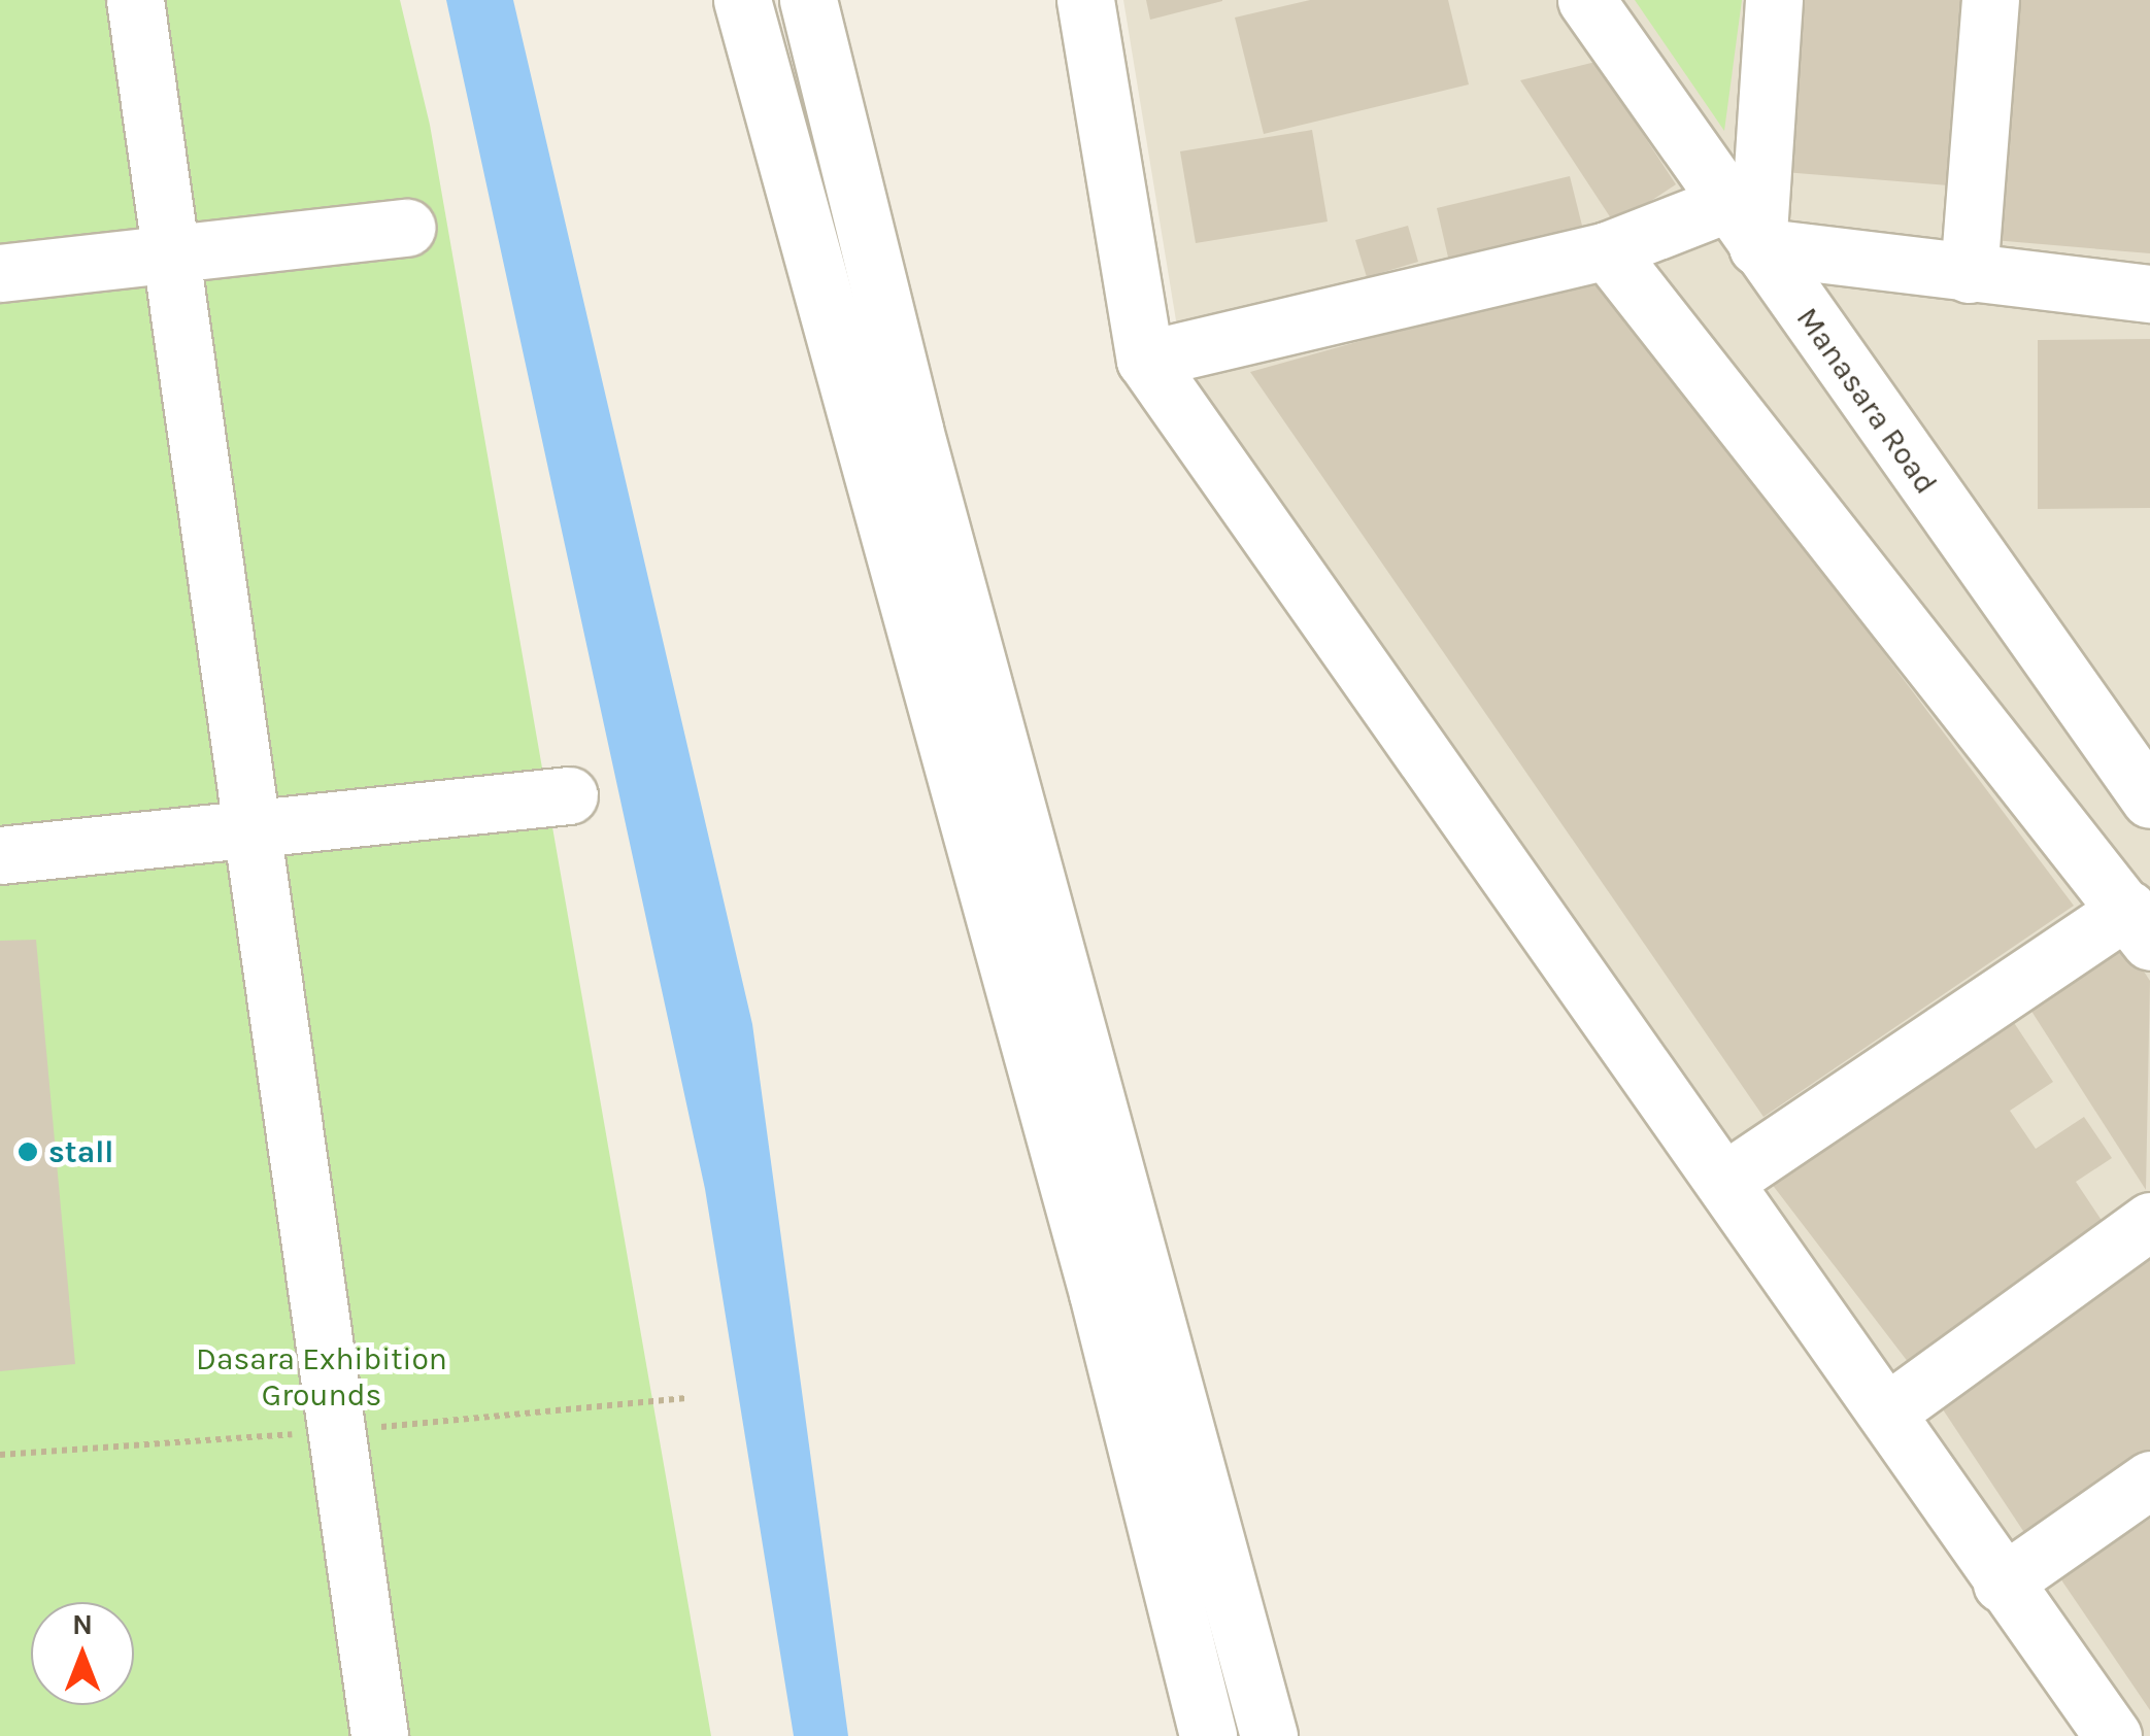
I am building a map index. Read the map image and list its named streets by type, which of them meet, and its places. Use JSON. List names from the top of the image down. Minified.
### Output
{"streets":{"street":["Manasara Road"]},"parks":["Dasara Exhibition Grounds"],"places":["stall"],"north":"top"}
